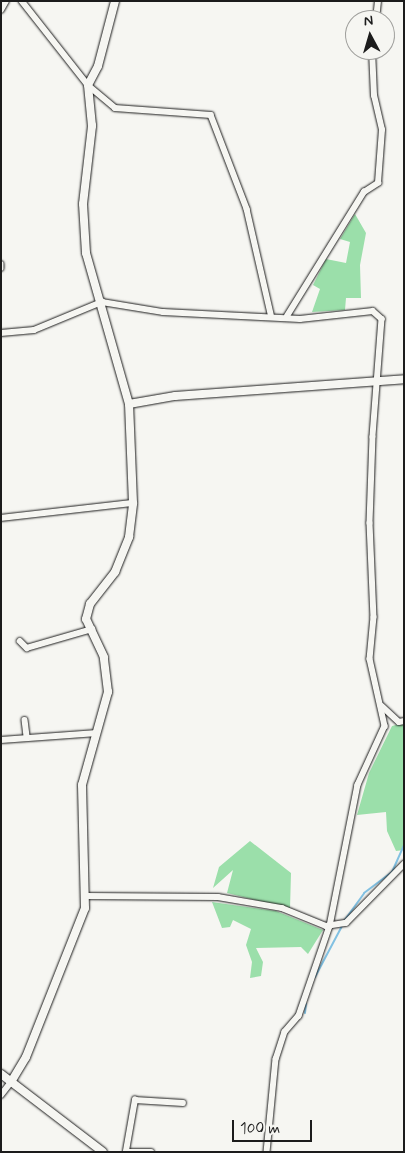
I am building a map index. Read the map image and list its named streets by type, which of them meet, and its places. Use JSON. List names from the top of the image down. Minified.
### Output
{"scale_bar":"100 m","north":"top"}
